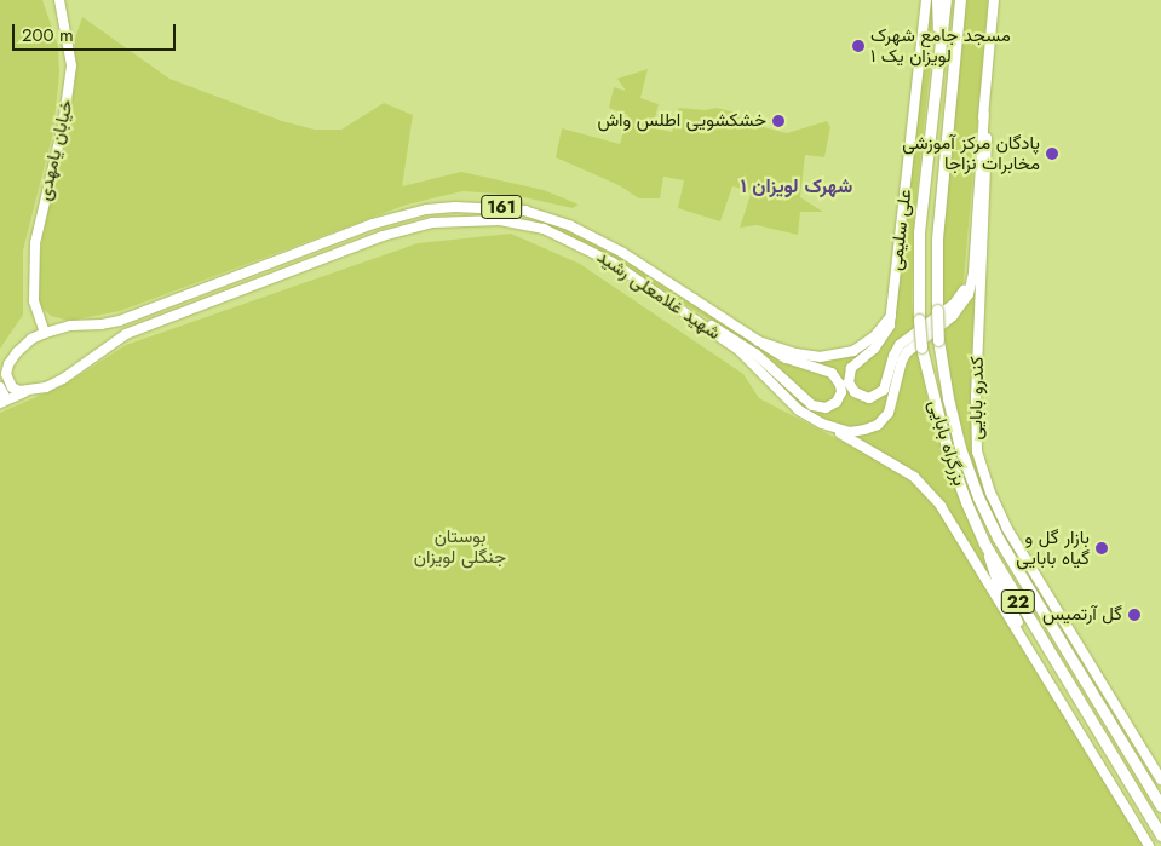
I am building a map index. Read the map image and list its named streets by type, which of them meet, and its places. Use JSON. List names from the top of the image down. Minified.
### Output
{"streets":{"highway":["بزرگراه بابایی","22"],"main road":["خیابان یامهدی","161","علی سلیمی","شهید غلامعلی رشید","کندرو بابایی"]},"crossings":[["علی سلیمی","شهید غلامعلی رشید"],["علی سلیمی","کندرو بابایی"],["شهید غلامعلی رشید","کندرو بابایی"]],"districts":["شهرک لویزان ۱"],"parks":["بوستان جنگلی لویزان"],"places":["مسجد جامع شهرک لویزان یک ۱","خشکشویی اطلس واش","پادگان مرکز آموزشی مخابرات نزاجا","بازار گل و گیاه بابایی","گل آرتمیس"],"scale_bar":"200 m"}
